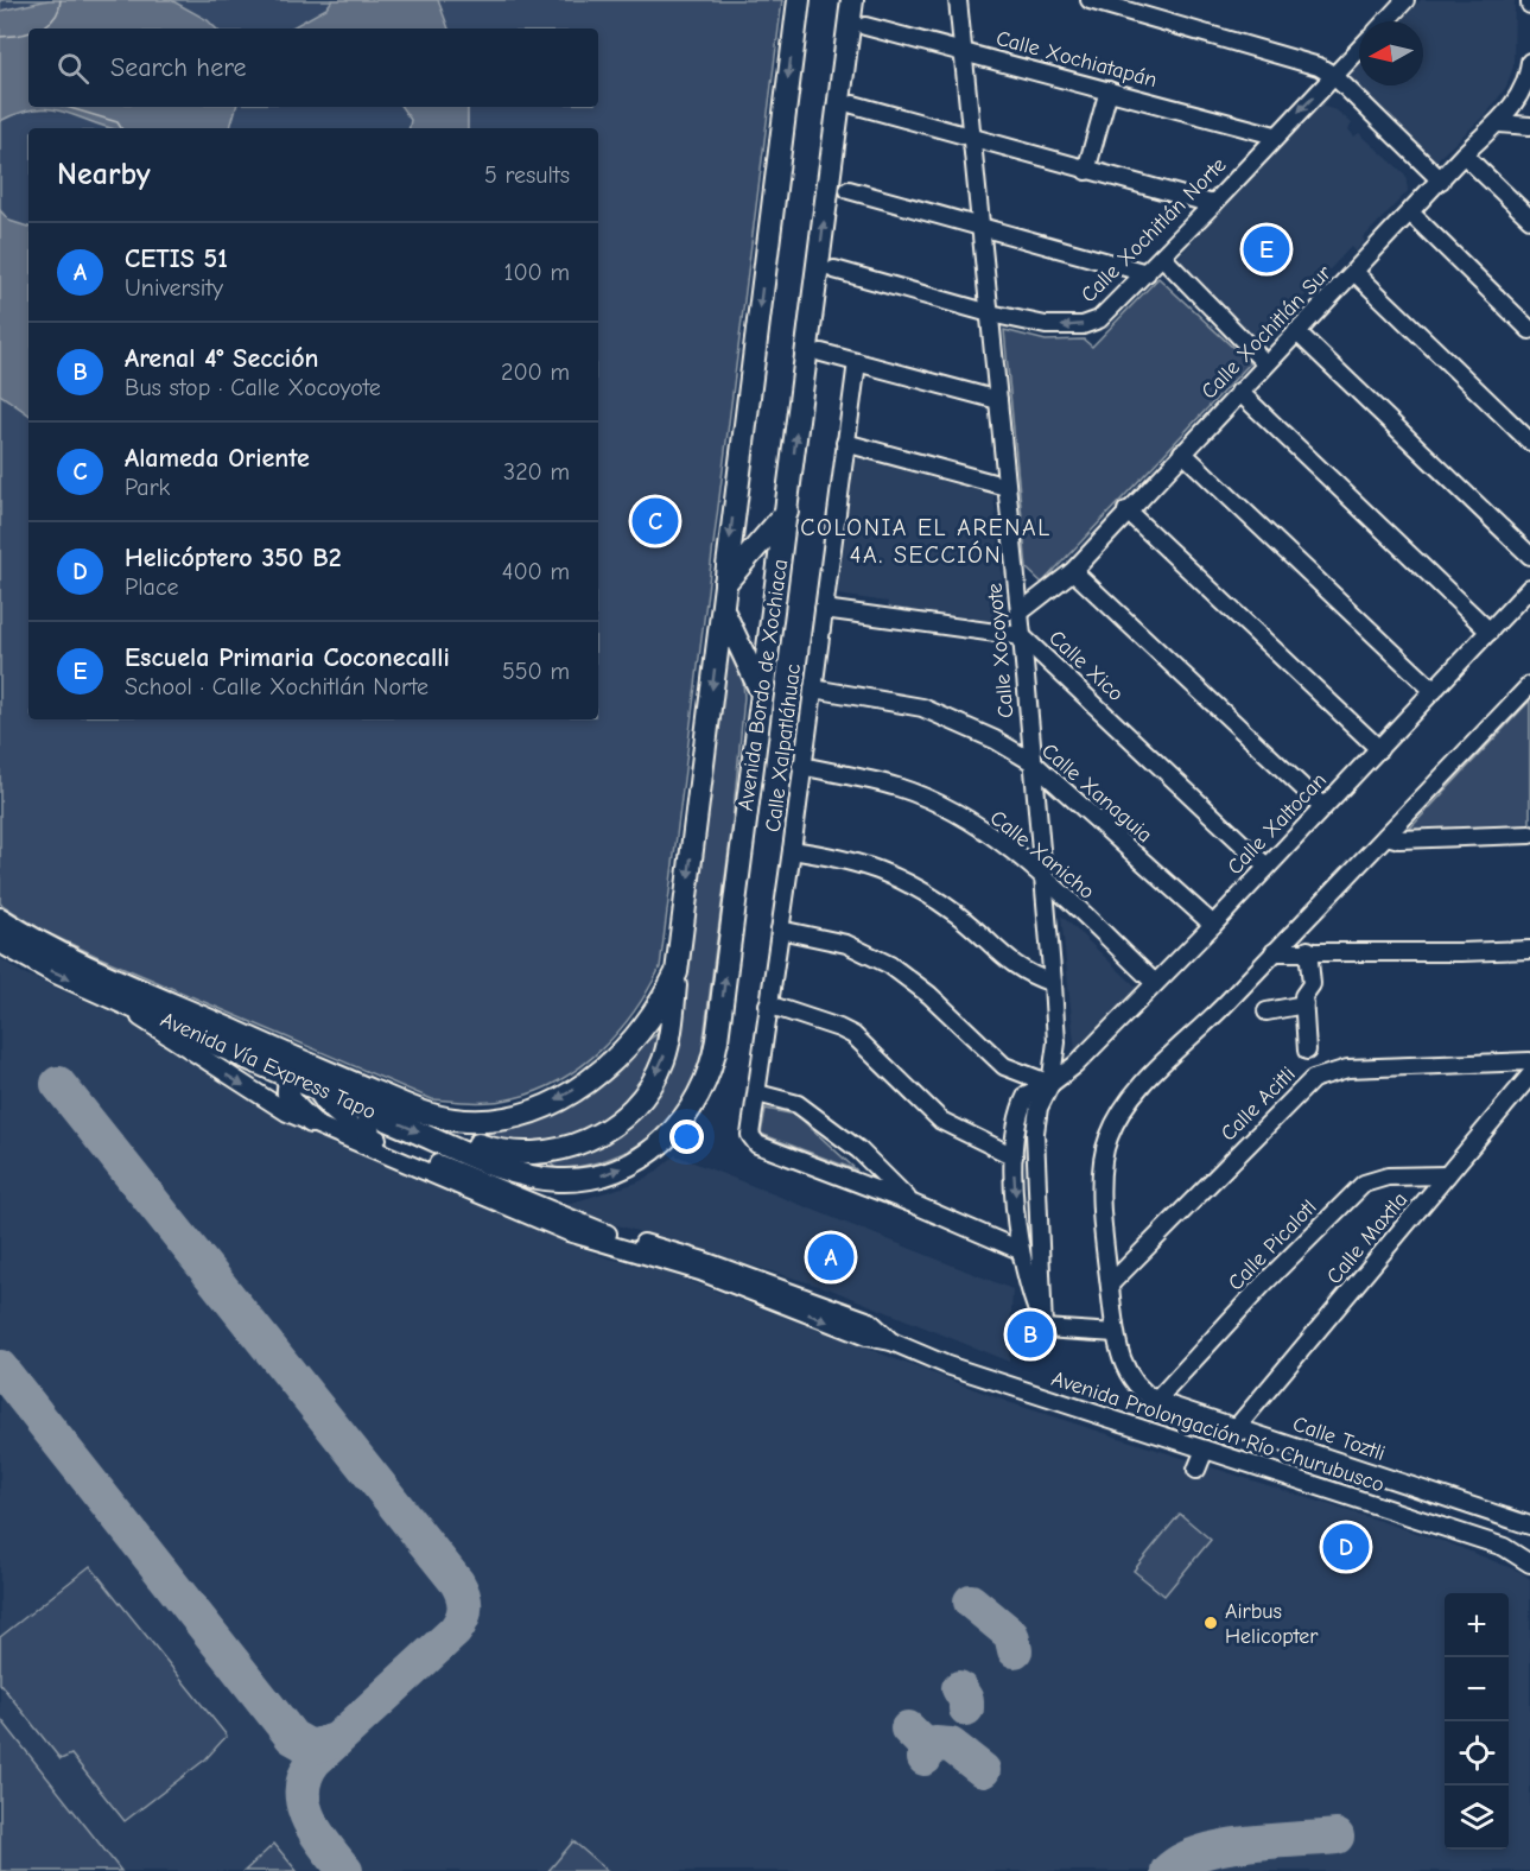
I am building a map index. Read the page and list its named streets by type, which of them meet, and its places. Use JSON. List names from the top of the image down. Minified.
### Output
{"streets":{"main road":["Avenida Bordo de Xochiaca","Avenida Vía Express Tapo"],"street":["Calle Xochiatapán","Calle Xochitlán Norte","Calle Xochitlán Sur","Calle Xocoyote","Calle Xico","Calle Xalpatláhuac","Calle Xanaguia","Calle Xaltocan","Calle Xanicho","Calle Acitli","Calle Maxtla","Calle Picalotl","Avenida Prolongación Río Churubusco","Calle Toztli"]},"crossings":[["Calle Xochiatapán","Calle Xochitlán Norte"],["Calle Xochiatapán","Calle Xocoyote"],["Calle Xochitlán Norte","Calle Xocoyote"],["Calle Xochitlán Sur","Calle Xocoyote"],["Calle Xocoyote","Calle Xico"],["Calle Xocoyote","Calle Xanaguia"],["Calle Xocoyote","Calle Xaltocan"],["Calle Xocoyote","Calle Xanicho"],["Calle Xico","Calle Xalpatláhuac"],["Calle Xico","Calle Xaltocan"],["Avenida Bordo de Xochiaca","Avenida Vía Express Tapo"],["Calle Xalpatláhuac","Calle Xanaguia"],["Calle Xalpatláhuac","Calle Xanicho"],["Calle Xanaguia","Calle Xaltocan"],["Calle Xaltocan","Calle Xanicho"],["Avenida Vía Express Tapo","Avenida Prolongación Río Churubusco"],["Calle Maxtla","Calle Picalotl"],["Calle Maxtla","Calle Toztli"],["Calle Picalotl","Calle Toztli"]],"one_way":["Calle Xochitlán Norte"],"districts":["COLONIA EL ARENAL 4A. SECCIÓN"],"places":["Airbus Helicopter"],"north":"left","page":{"search":"Search here","heading":["Nearby","5 results"],"list":[{"mark":"A","name":"CETIS 51","note":"University","value":"100 m"},{"mark":"B","name":"Arenal 4° Sección","note":"Bus stop · Calle Xocoyote","value":"200 m"},{"mark":"C","name":"Alameda Oriente","note":"Park","value":"320 m"},{"mark":"D","name":"Helicóptero 350 B2","note":"Place","value":"400 m"},{"mark":"E","name":"Escuela Primaria Coconecalli","note":"School · Calle Xochitlán Norte","value":"550 m"}],"pins":["E","C","A","B","D"],"map_buttons":["+","−"]}}
